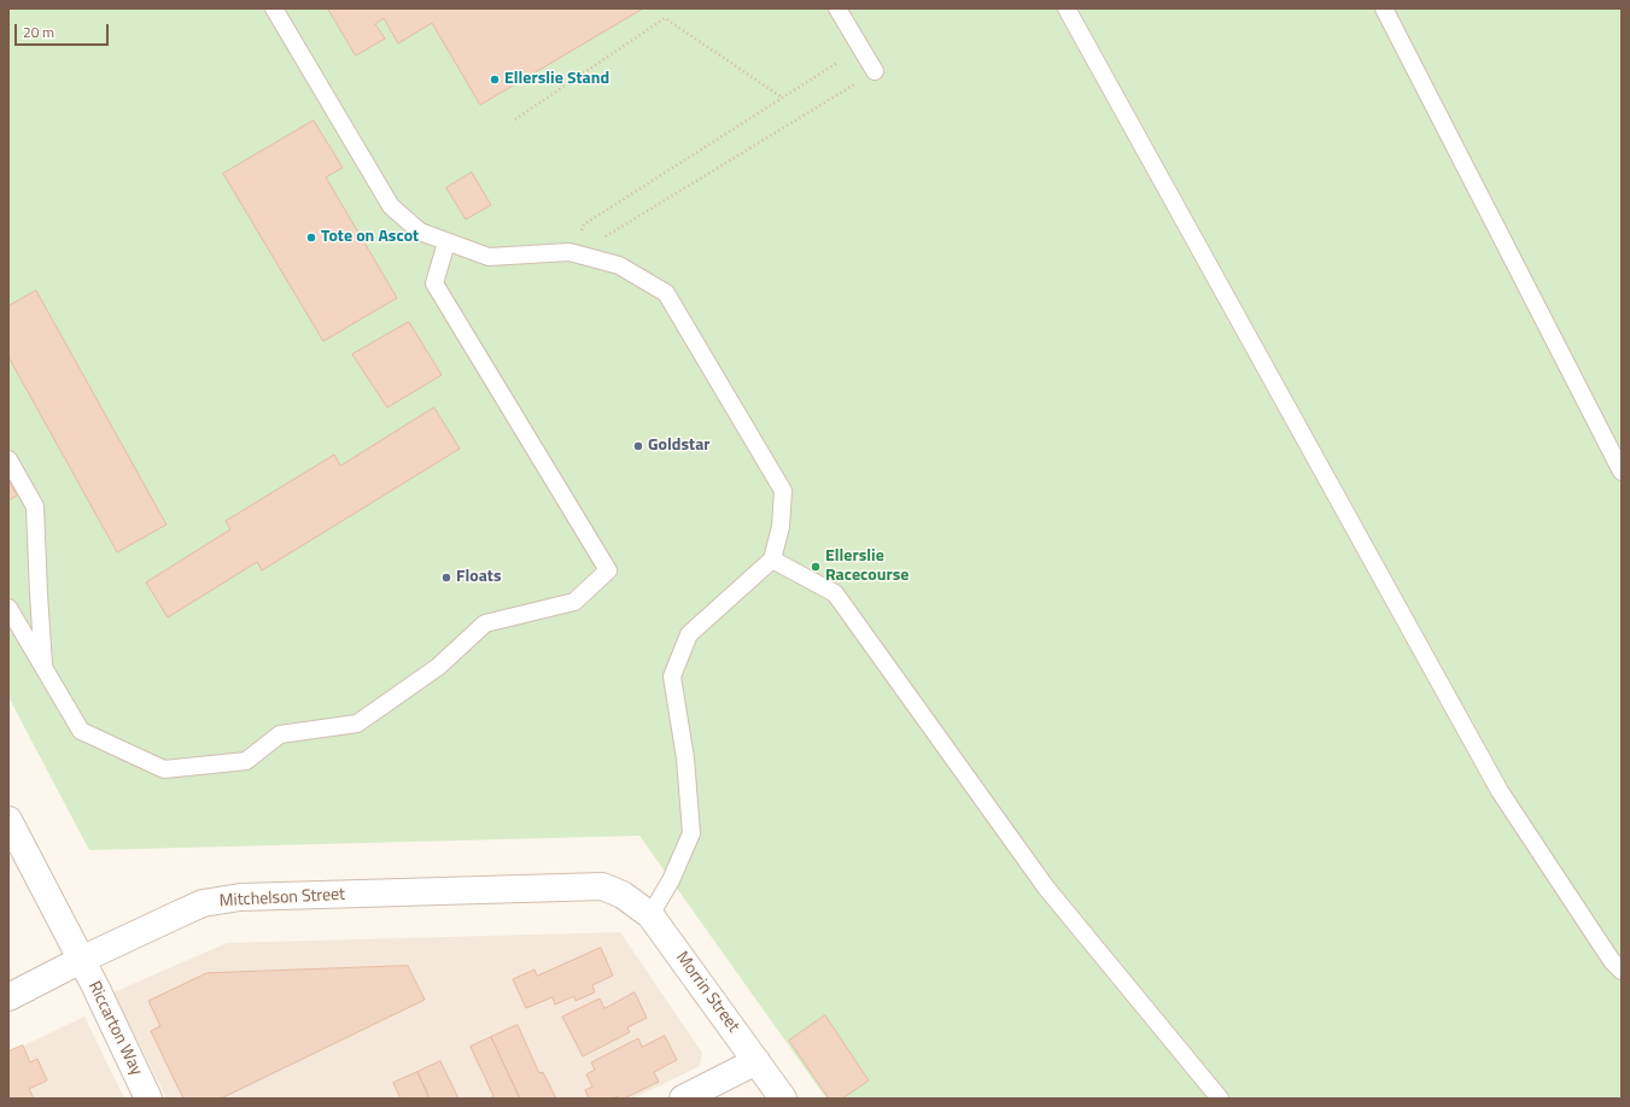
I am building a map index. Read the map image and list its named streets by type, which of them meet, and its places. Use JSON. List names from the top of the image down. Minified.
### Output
{"streets":{"street":["Mitchelson Street","Morrin Street","Riccarton Way"]},"crossings":[["Mitchelson Street","Morrin Street"],["Mitchelson Street","Riccarton Way"]],"places":["Ellerslie Stand","Tote on Ascot","Goldstar","Ellerslie Racecourse","Floats"],"scale_bar":"20 m"}
